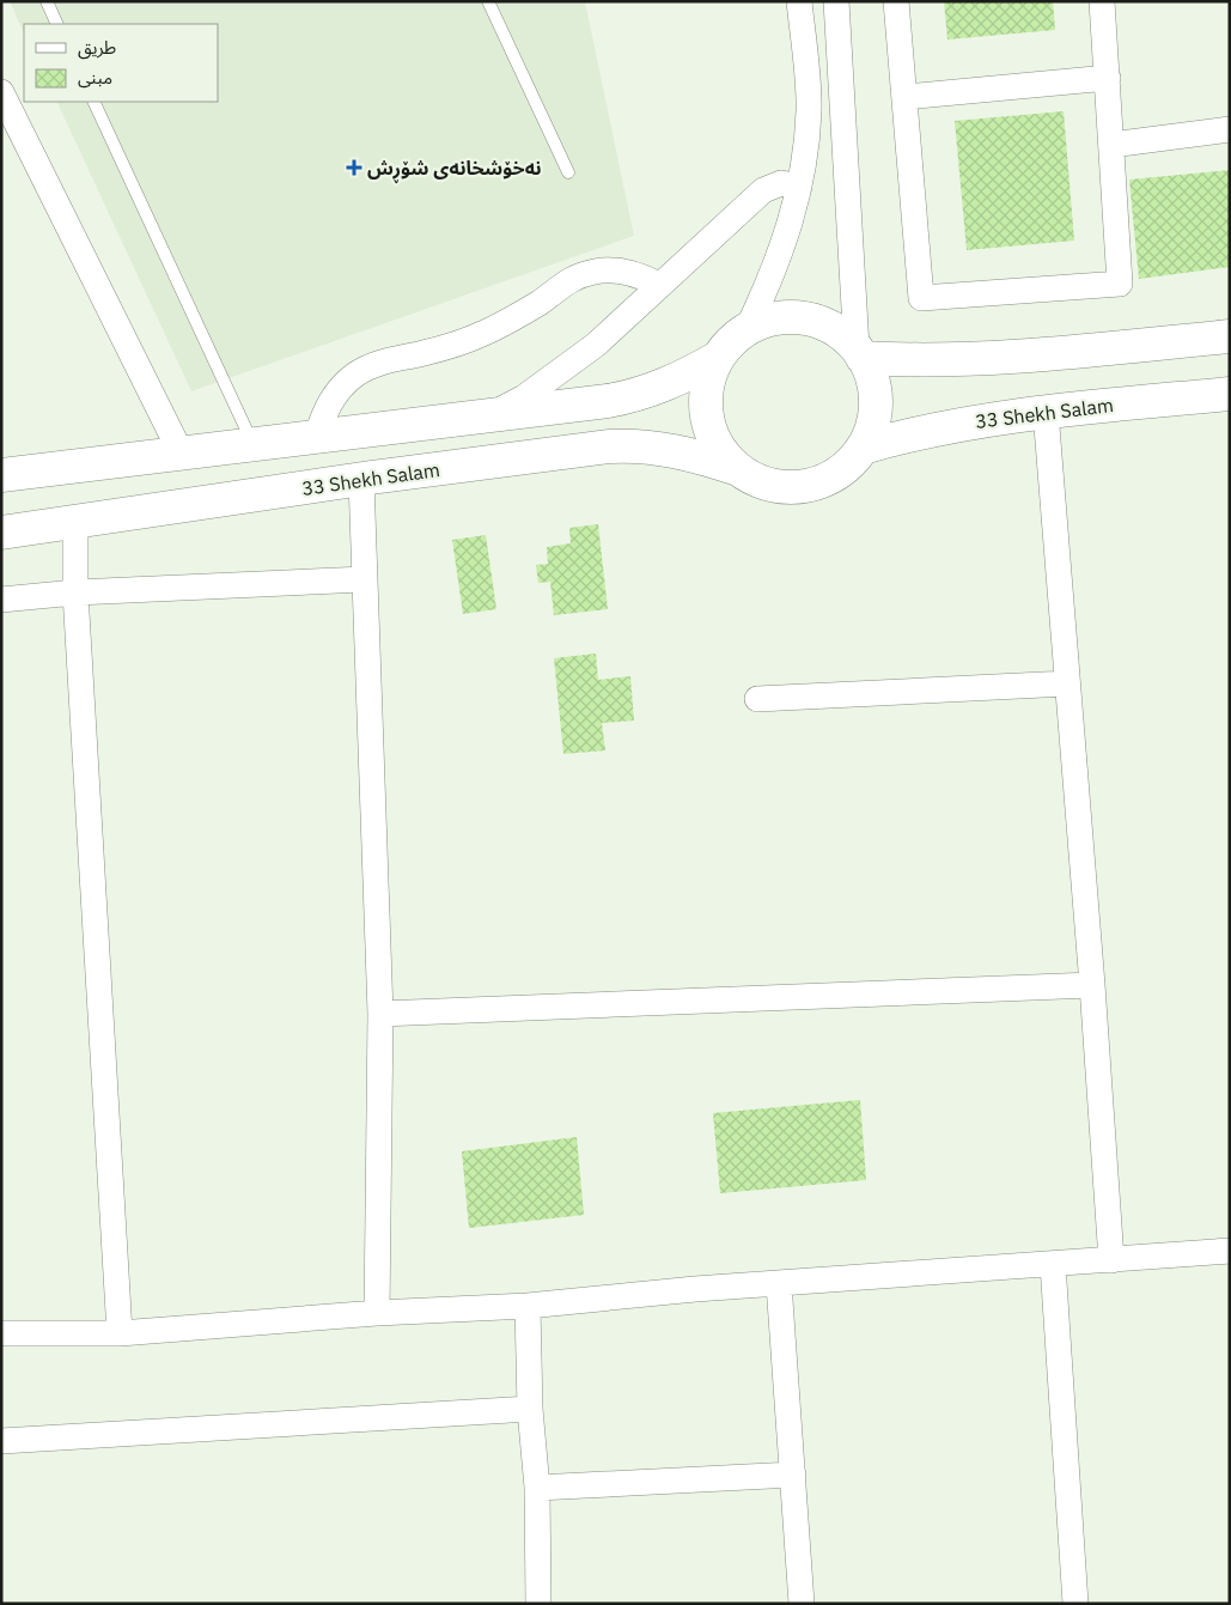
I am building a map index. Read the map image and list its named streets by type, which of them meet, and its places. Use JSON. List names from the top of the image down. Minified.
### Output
{"streets":{"main road":["33 Shekh Salam"]},"places":{"health":["نەخۆشخانەی شۆڕش"]},"legend":["طريق","مبنى"]}
